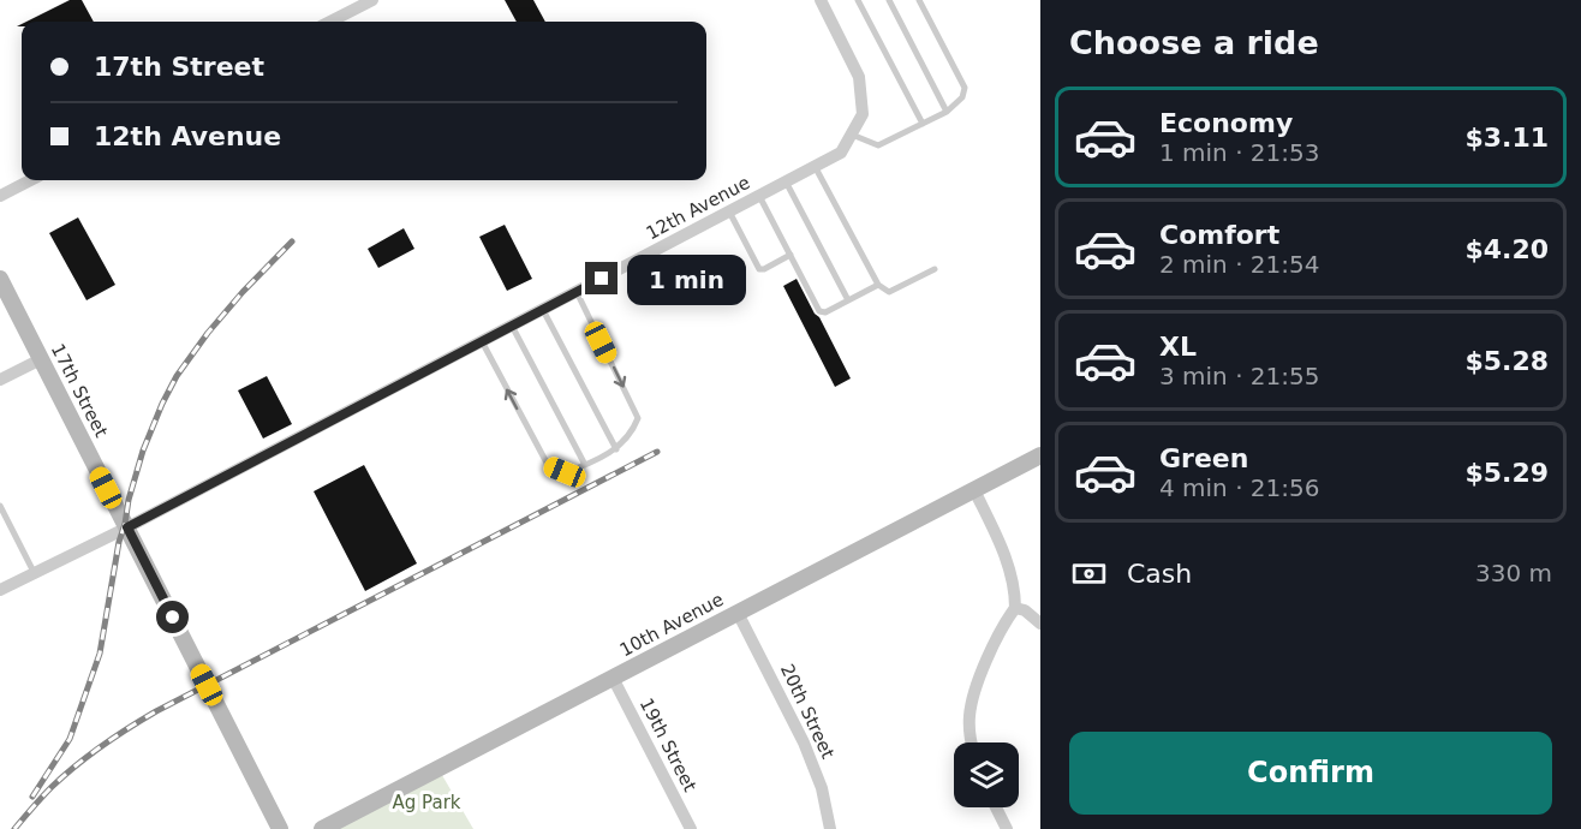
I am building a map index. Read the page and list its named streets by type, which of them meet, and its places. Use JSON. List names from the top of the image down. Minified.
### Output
{"streets":{"main road":["17th Street","10th Avenue"],"street":["12th Avenue","20th Street","19th Street"]},"crossings":[["12th Avenue","17th Street"],["10th Avenue","20th Street"],["10th Avenue","19th Street"]],"parks":["Ag Park"],"page":{"heading":"Choose a ride","banner":["17th Street","12th Avenue"],"list":[{"name":"Economy","note":"1 min · 21:53","value":"$3.11"},{"name":"Comfort","note":"2 min · 21:54","value":"$4.20"},{"name":"XL","note":"3 min · 21:55","value":"$5.28"},{"name":"Green","note":"4 min · 21:56","value":"$5.29"}],"bubble":"1 min","pay":["Cash","330 m"],"buttons":"Confirm"}}
